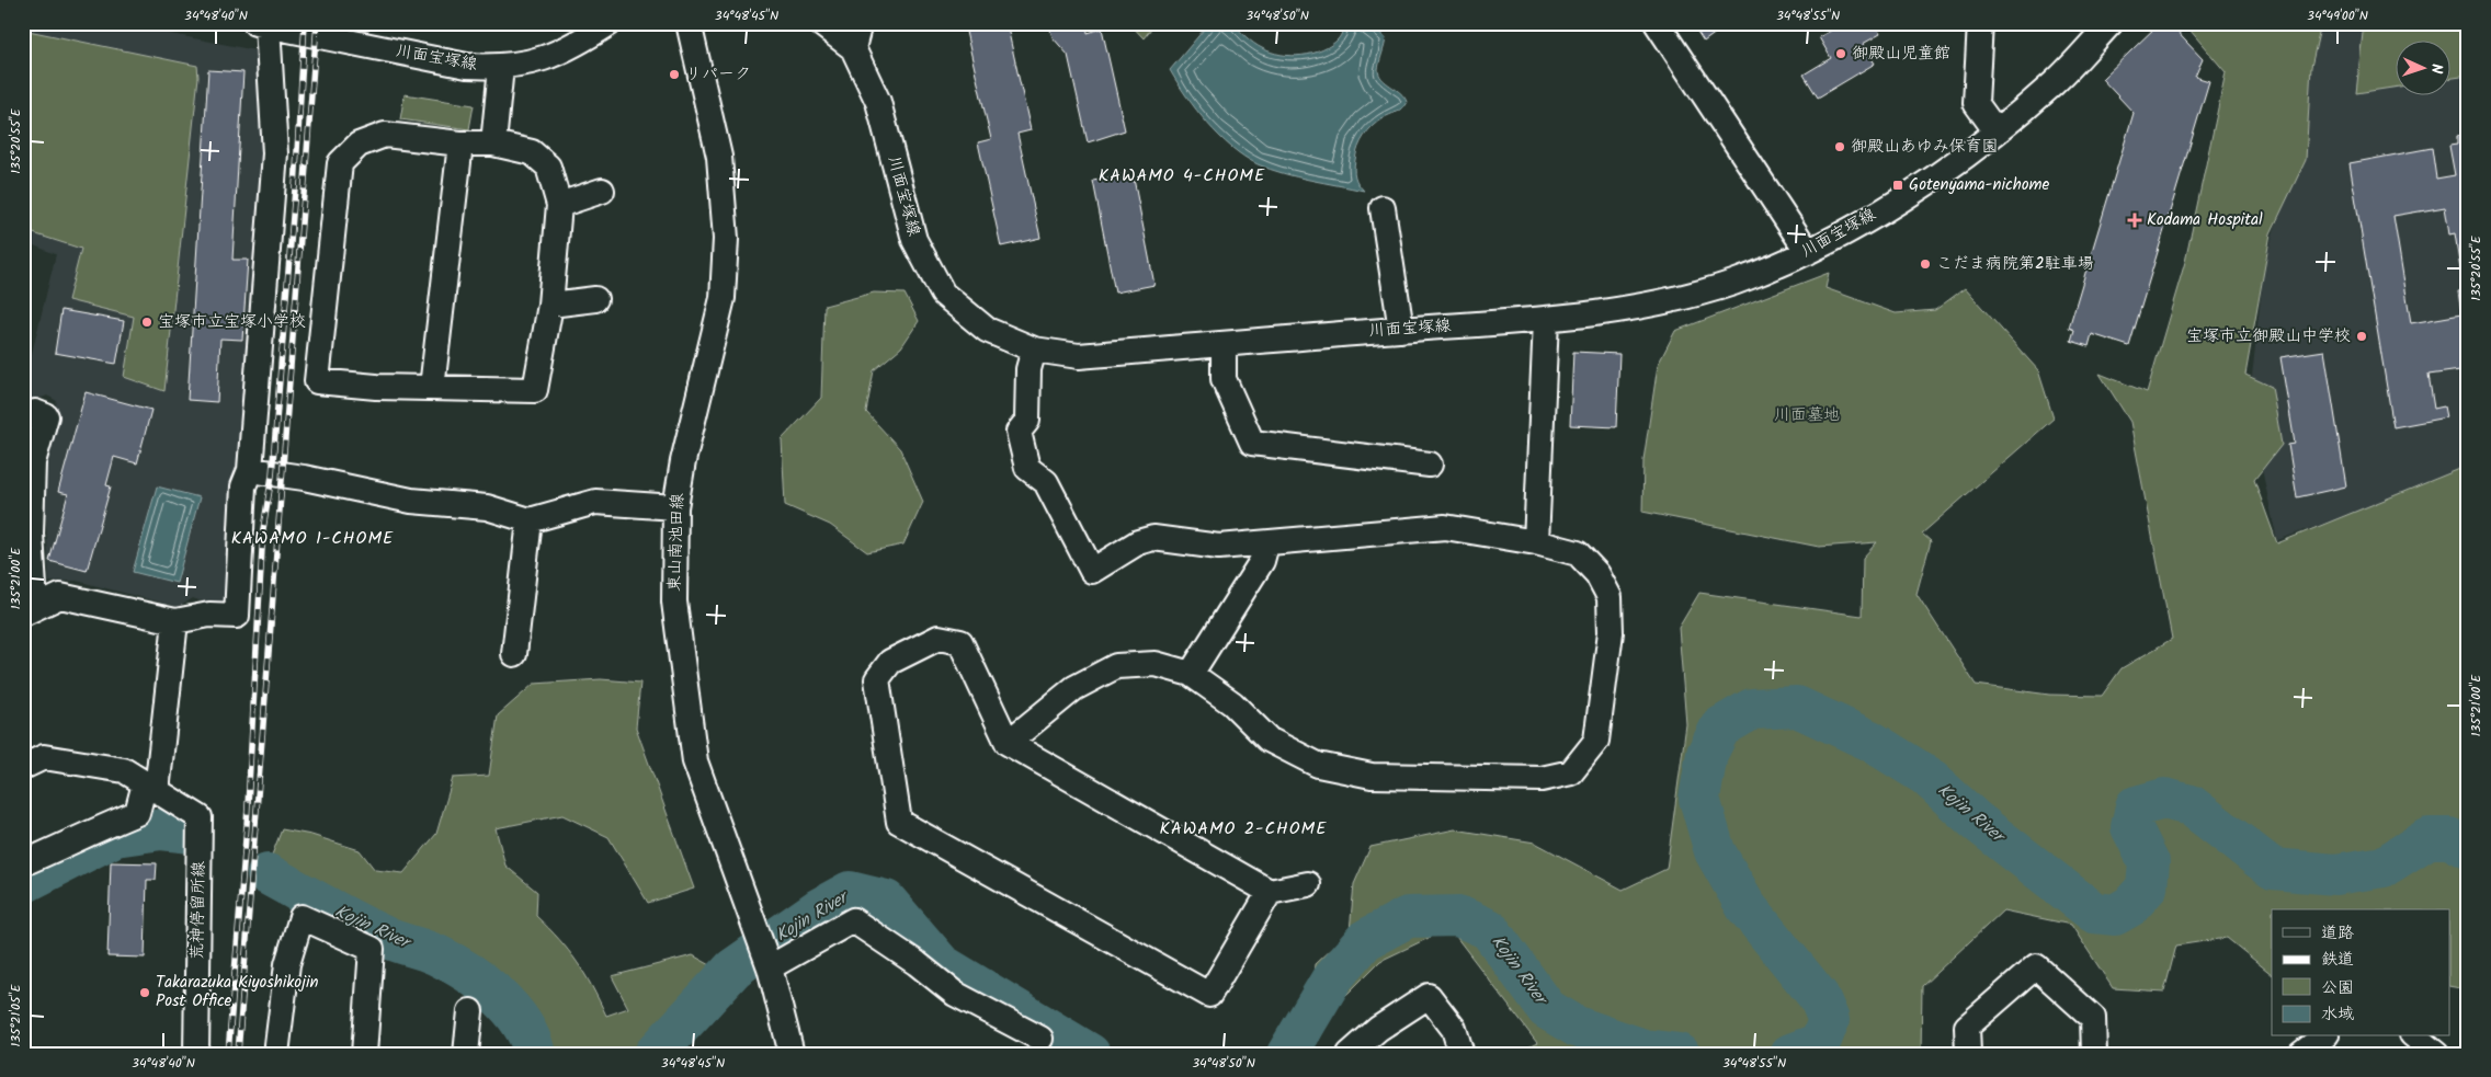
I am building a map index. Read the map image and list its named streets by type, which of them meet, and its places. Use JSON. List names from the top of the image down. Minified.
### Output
{"streets":{"street":["川面宝塚線","東山南池田線","荒神停留所線"]},"districts":["KAWAMO 4-CHOME","KAWAMO 1-CHOME","KAWAMO 2-CHOME"],"water":["Kojin River"],"parks":["川面墓地"],"places":{"other":["御殿山児童館","リパーク","御殿山あゆみ保育園","こだま病院第2駐車場","宝塚市立宝塚小学校","宝塚市立御殿山中学校","Takarazuka Kiyoshikojin Post Office"],"transit":["Gotenyama-nichome"],"health":["Kodama Hospital"]},"legend":["道路","鉄道","公園","水域"],"north":"right","coordinates":["34°48'40\"N","34°48'45\"N","34°48'50\"N","34°48'55\"N","34°49'00\"N","135°20'55\"E","135°21'00\"E","135°21'05\"E"]}
